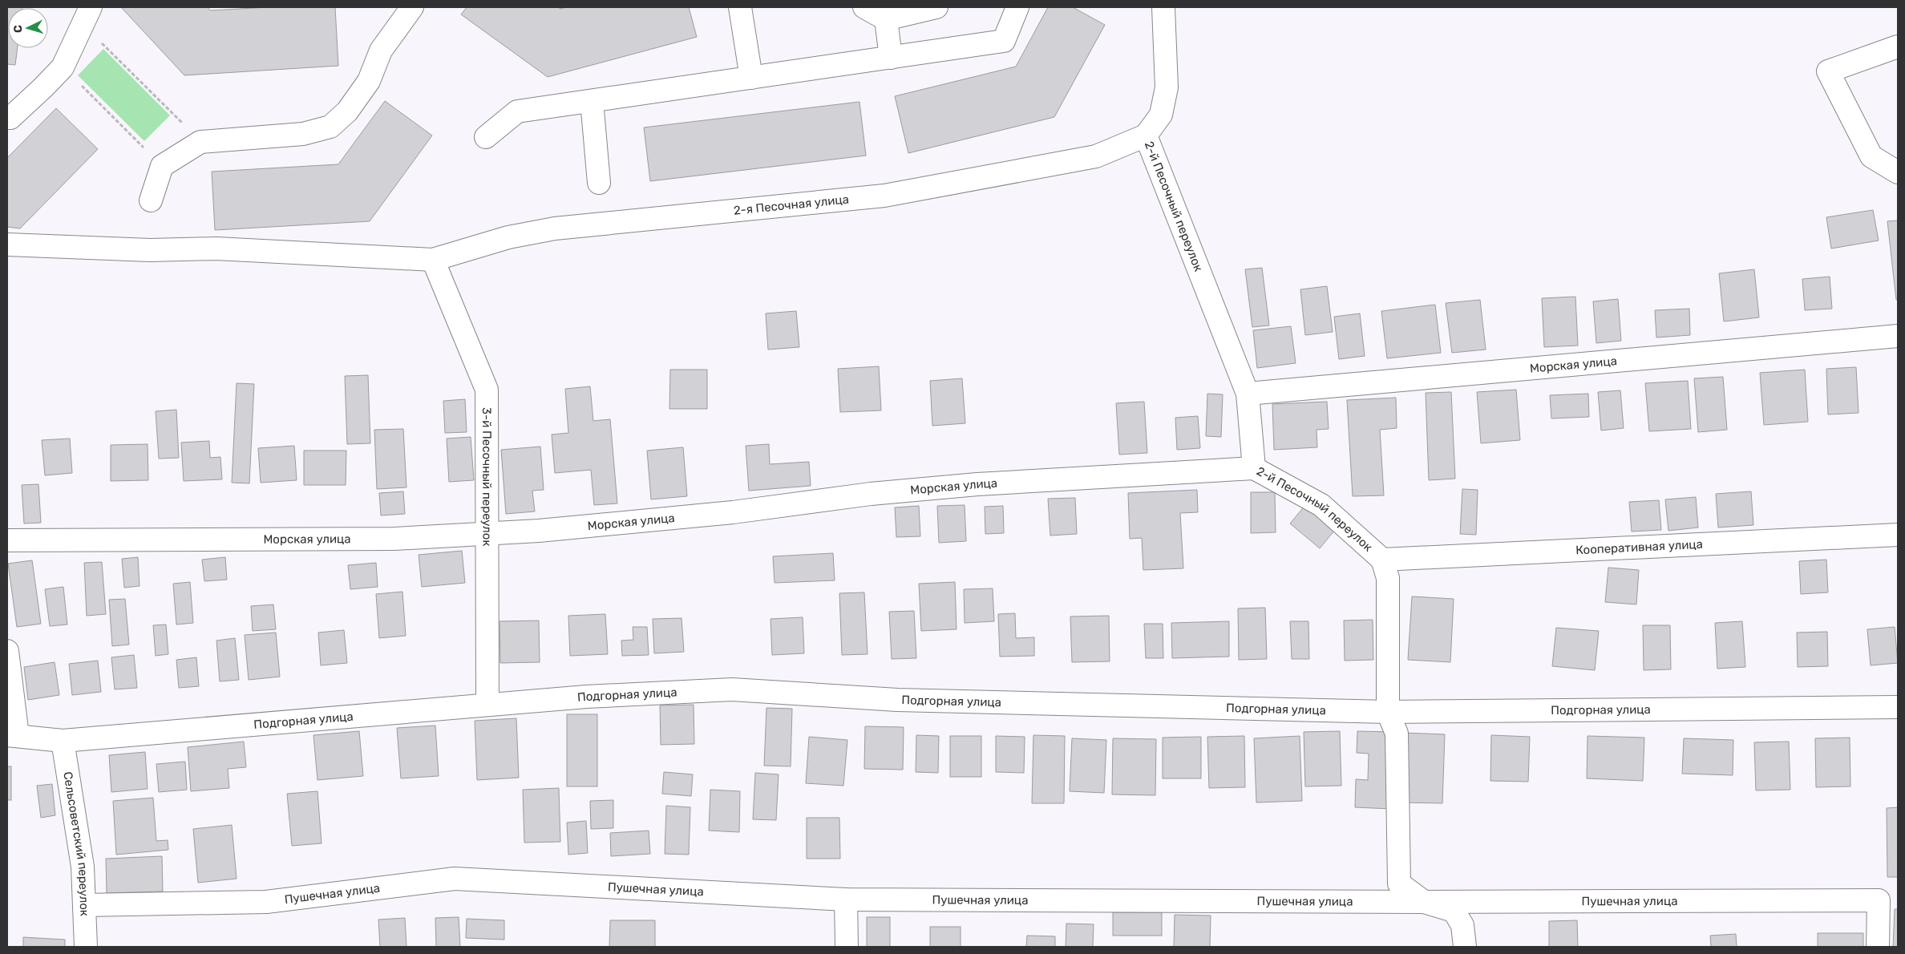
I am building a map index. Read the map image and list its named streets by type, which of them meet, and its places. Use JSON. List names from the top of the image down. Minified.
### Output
{"streets":{"street":["2-я Песочная улица","2-й Песочный переулок","Морская улица","3-й Песочный переулок","Кооперативная улица","Подгорная улица","Сельсоветский переулок","Пушечная улица"]},"crossings":[["2-я Песочная улица","2-й Песочный переулок"],["2-я Песочная улица","3-й Песочный переулок"],["2-й Песочный переулок","Морская улица"],["2-й Песочный переулок","Кооперативная улица"],["2-й Песочный переулок","Подгорная улица"],["2-й Песочный переулок","Пушечная улица"],["Морская улица","3-й Песочный переулок"],["3-й Песочный переулок","Подгорная улица"],["Подгорная улица","Сельсоветский переулок"],["Сельсоветский переулок","Пушечная улица"]],"north":"left"}
